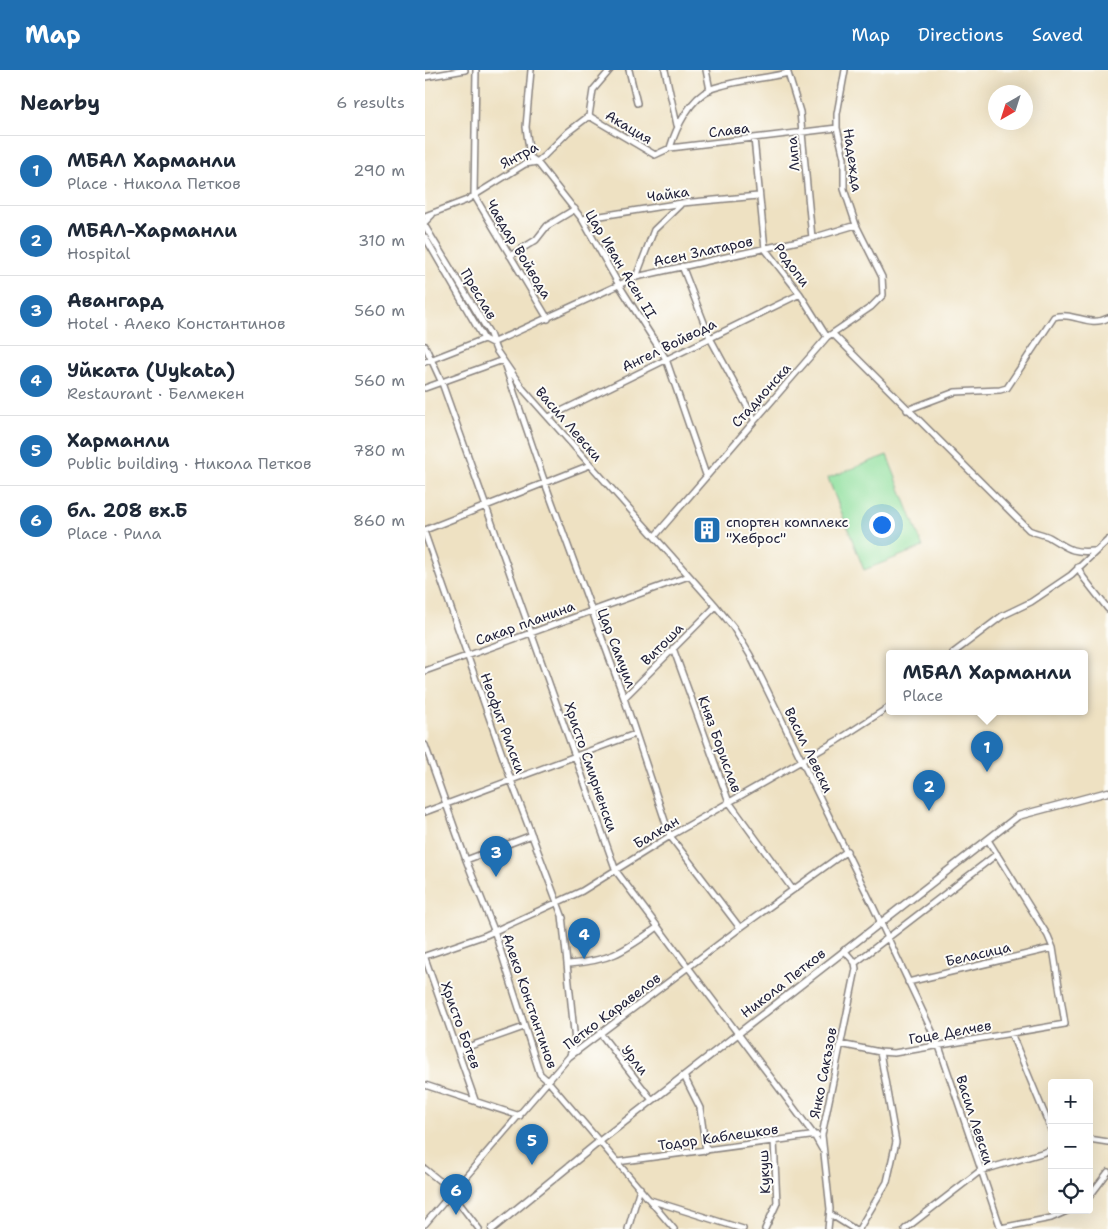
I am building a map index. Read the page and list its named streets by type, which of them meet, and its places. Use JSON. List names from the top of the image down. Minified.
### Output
{"streets":{"street":["Акация","Слава","Липа","Янтра","Надежда","Чайка","Чавдар Войвода","Асен Златаров","Цар Иван Асен II","Родопи","Преслав","Ангел Войвода","Стадионска","Васил Левски","Сакар планина","Витоша","Цар Самуил","Неофит Рилски","Княз Борислав","Христо Смирненски","Балкан","Беласица","Никола Петков","Алеко Константинов","Петко Каравелов","Христо Ботев","Гоце Делчев","Урли","Янко Сакъзов","Тодор Каблешков","Кукуш"]},"crossings":[["Акация","Слава"],["Акация","Янтра"],["Слава","Липа"],["Слава","Надежда"],["Слава","Родопи"],["Липа","Асен Златаров"],["Янтра","Чавдар Войвода"],["Янтра","Цар Иван Асен II"],["Надежда","Асен Златаров"],["Надежда","Стадионска"],["Чайка","Цар Иван Асен II"],["Чайка","Родопи"],["Чавдар Войвода","Асен Златаров"],["Асен Златаров","Цар Иван Асен II"],["Асен Златаров","Родопи"],["Асен Златаров","Преслав"],["Асен Златаров","Васил Левски"],["Цар Иван Асен II","Ангел Войвода"],["Цар Иван Асен II","Стадионска"],["Родопи","Ангел Войвода"],["Родопи","Стадионска"],["Преслав","Васил Левски"],["Ангел Войвода","Васил Левски"],["Стадионска","Васил Левски"],["Васил Левски","Сакар планина"],["Васил Левски","Витоша"],["Васил Левски","Цар Самуил"],["Васил Левски","Балкан"],["Васил Левски","Беласица"],["Васил Левски","Никола Петков"],["Васил Левски","Петко Каравелов"],["Васил Левски","Гоце Делчев"],["Сакар планина","Цар Самуил"],["Сакар планина","Неофит Рилски"],["Сакар планина","Христо Смирненски"],["Витоша","Цар Самуил"],["Витоша","Княз Борислав"],["Цар Самуил","Балкан"],["Цар Самуил","Петко Каравелов"],["Неофит Рилски","Балкан"],["Неофит Рилски","Петко Каравелов"],["Княз Борислав","Балкан"],["Княз Борислав","Петко Каравелов"],["Христо Смирненски","Балкан"],["Христо Смирненски","Никола Петков"],["Христо Смирненски","Петко Каравелов"],["Христо Смирненски","Янко Сакъзов"],["Христо Смирненски","Тодор Каблешков"],["Балкан","Алеко Константинов"],["Балкан","Христо Ботев"],["Беласица","Гоце Делчев"],["Никола Петков","Алеко Константинов"],["Никола Петков","Урли"],["Алеко Константинов","Петко Каравелов"],["Алеко Константинов","Тодор Каблешков"],["Петко Каравелов","Урли"],["Гоце Делчев","Янко Сакъзов"],["Янко Сакъзов","Тодор Каблешков"],["Тодор Каблешков","Кукуш"]],"places":{"building":["спортен комплекс \"Хеброс\""]},"north":"bottom left","page":{"header":"Map","nav":["Map","Directions","Saved"],"heading":["Nearby","6 results"],"list":[{"mark":"1","name":"МБАЛ Харманли","note":"Place · Никола Петков","value":"290 m"},{"mark":"2","name":"МБАЛ-Харманли","note":"Hospital","value":"310 m"},{"mark":"3","name":"Авангард","note":"Hotel · Алеко Константинов","value":"560 m"},{"mark":"4","name":"Уйката (Uykata)","note":"Restaurant · Белмекен","value":"560 m"},{"mark":"5","name":"Харманли","note":"Public building · Никола Петков","value":"780 m"},{"mark":"6","name":"бл. 208 вх.Б","note":"Place · Рила","value":"860 m"}],"popup":["МБАЛ Харманли","Place"],"pins":["1","2","3","4","5","6"],"map_buttons":["+","−"]}}
